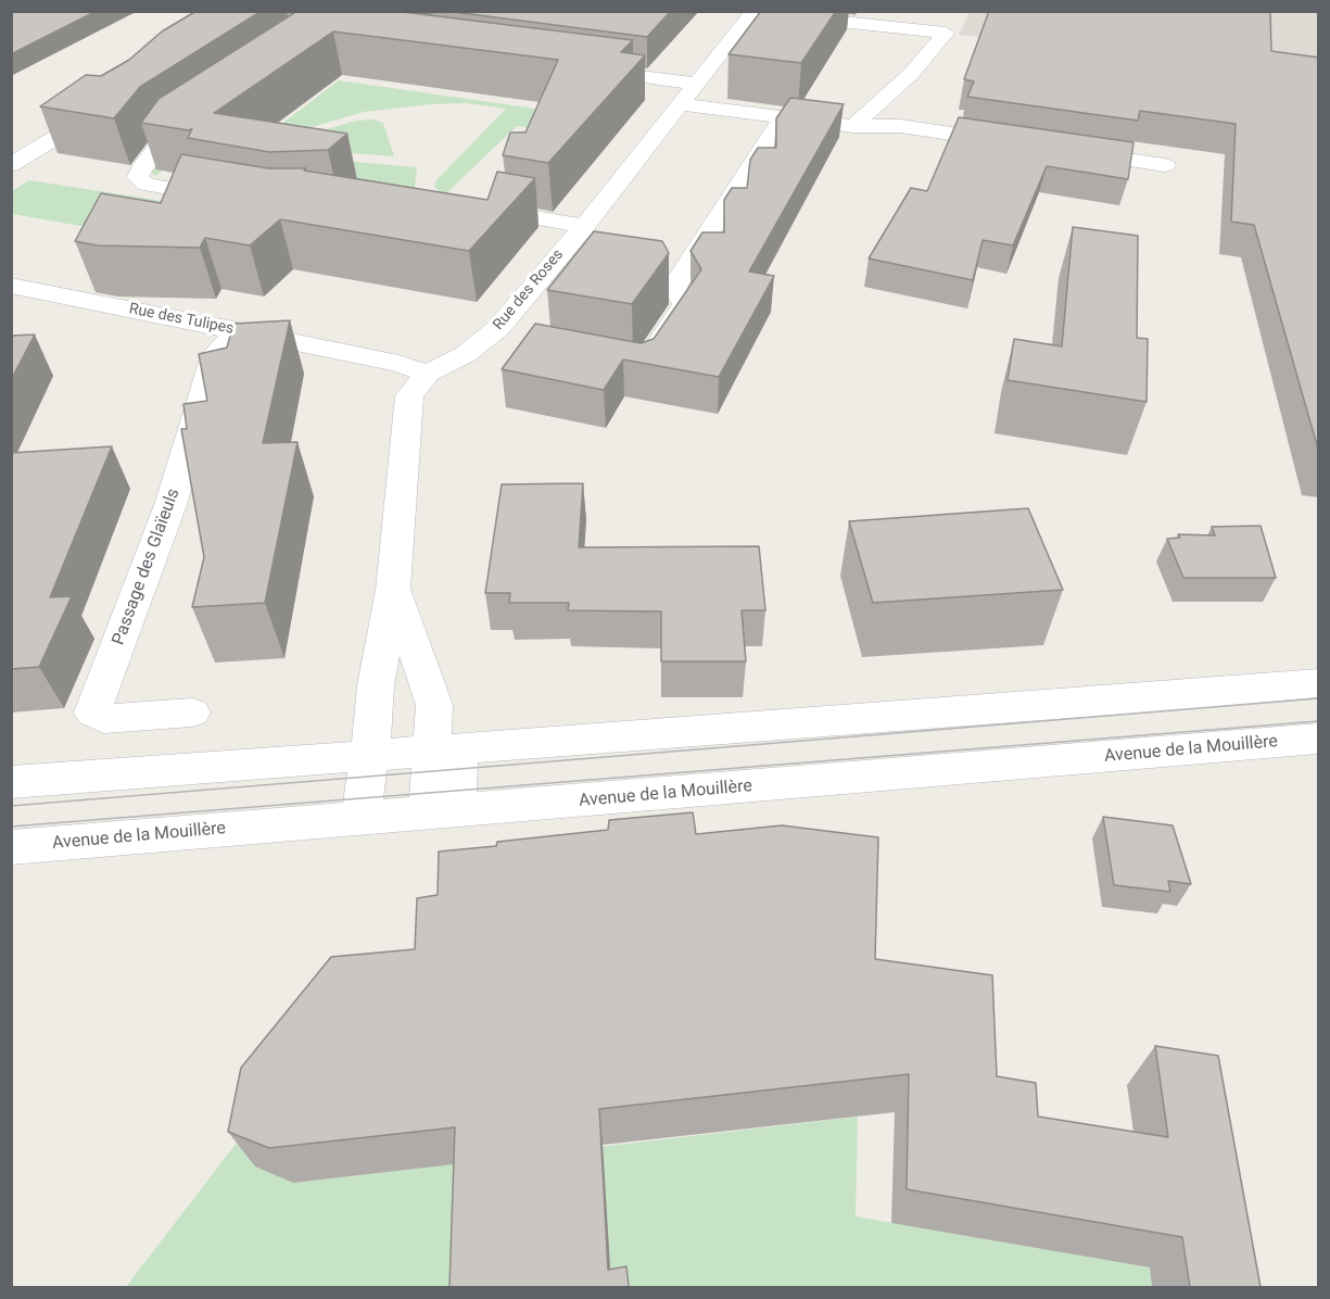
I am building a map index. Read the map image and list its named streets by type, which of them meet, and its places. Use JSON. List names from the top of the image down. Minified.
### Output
{"streets":{"street":["Rue des Roses","Rue des Tulipes","Passage des Glaïeuls","Avenue de la Mouillère"]},"crossings":[["Rue des Roses","Rue des Tulipes"],["Rue des Roses","Avenue de la Mouillère"],["Rue des Tulipes","Passage des Glaïeuls"]]}
